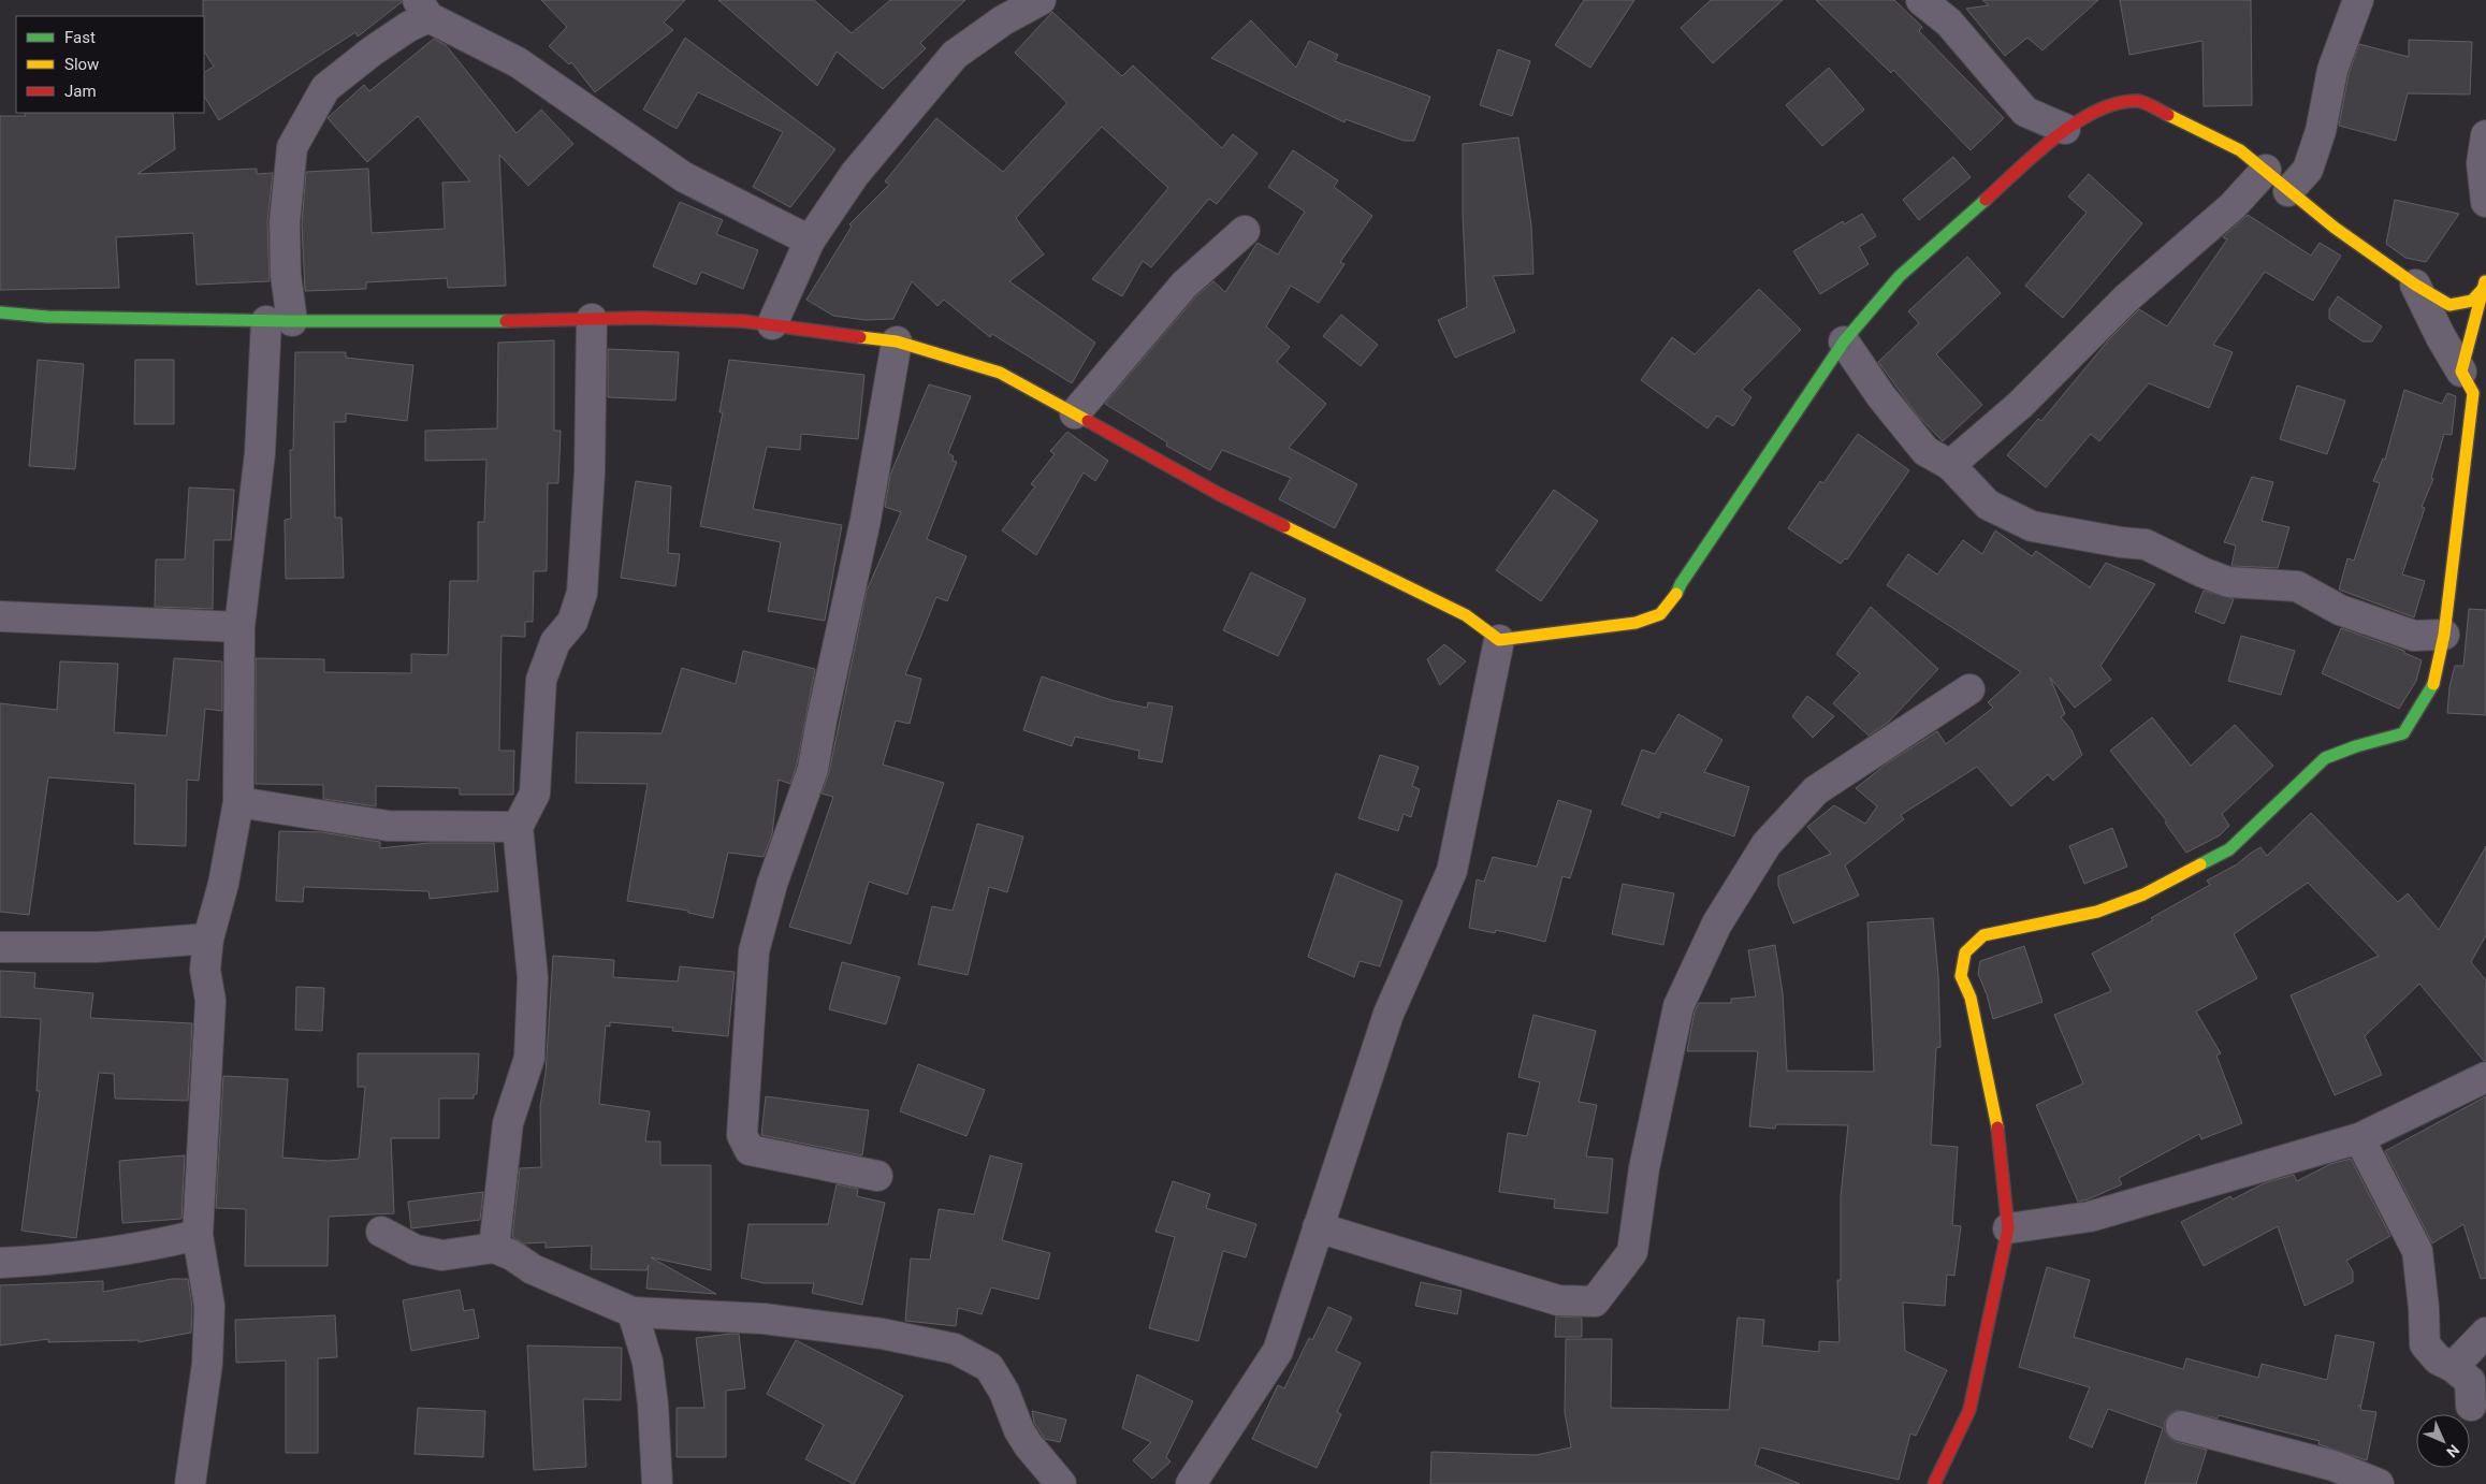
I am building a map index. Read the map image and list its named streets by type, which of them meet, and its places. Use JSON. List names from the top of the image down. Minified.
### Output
{"legend":["Fast","Slow","Jam"],"north":"bottom right"}
